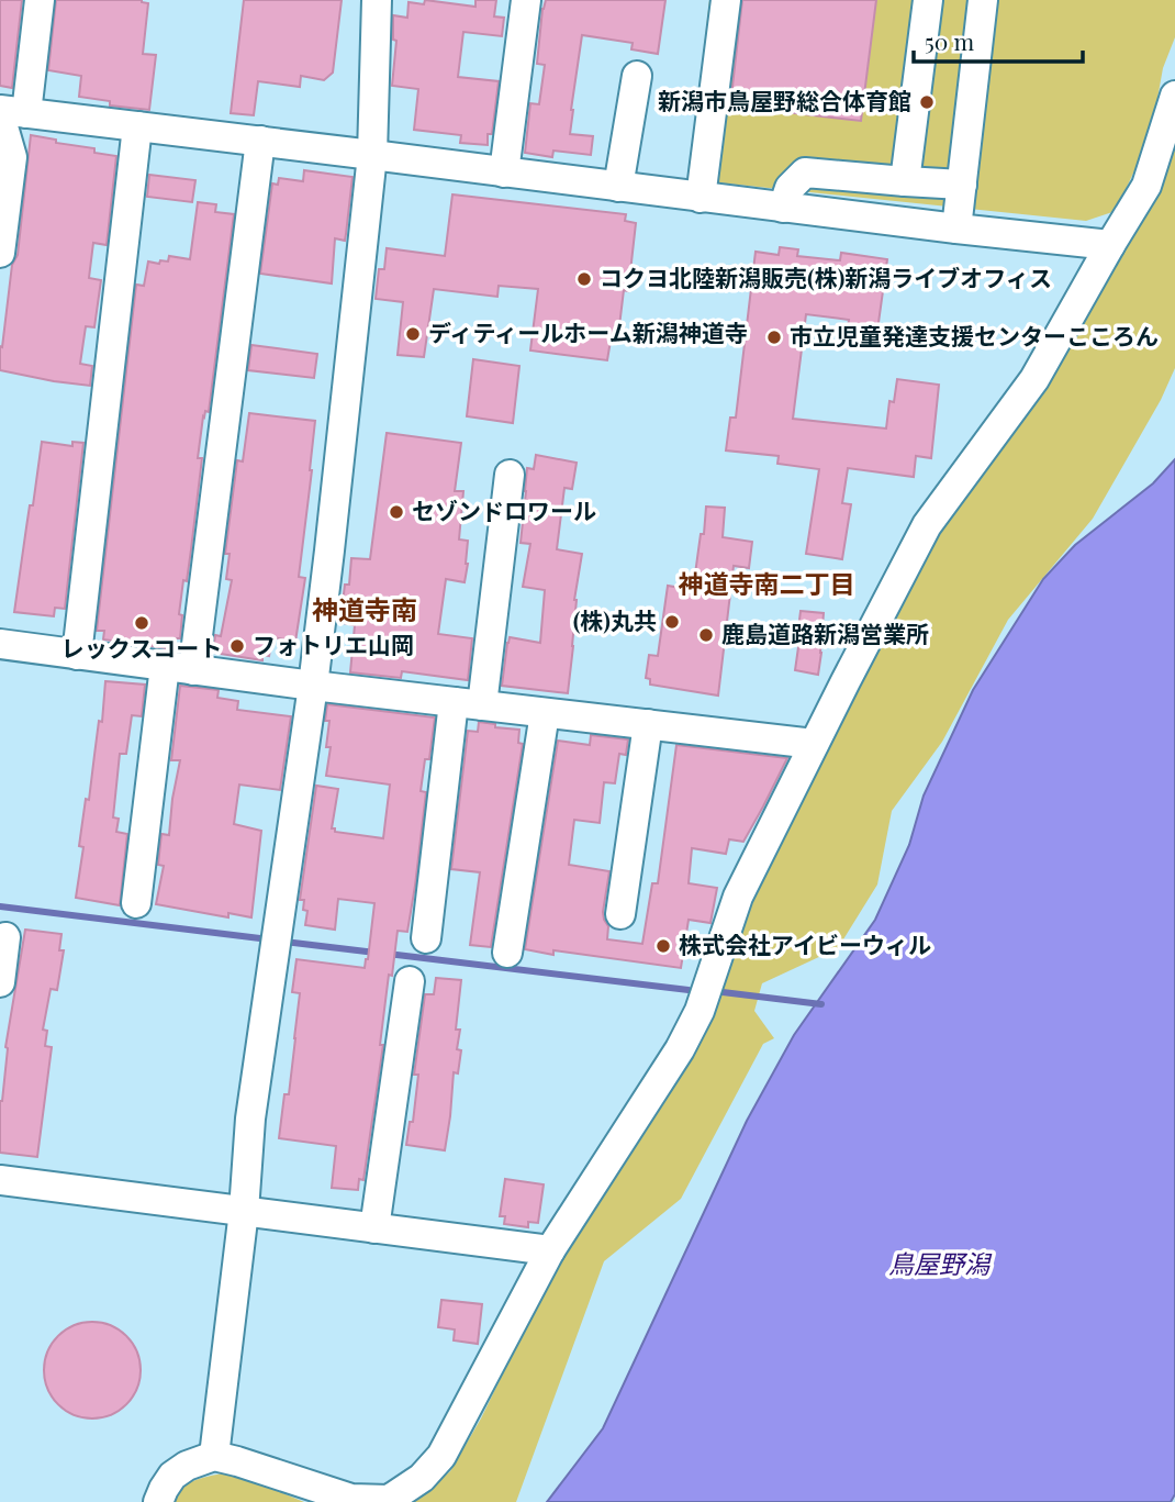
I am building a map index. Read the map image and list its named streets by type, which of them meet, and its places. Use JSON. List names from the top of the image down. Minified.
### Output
{"districts":["神道寺南二丁目","神道寺南"],"water":["鳥屋野潟"],"places":["新潟市鳥屋野総合体育館","コクヨ北陸新潟販売(株)新潟ライブオフィス","ディティールホーム新潟神道寺","市立児童発達支援センターこころん","セゾンドロワール","(株)丸共","レックスコート","鹿島道路新潟営業所","フォトリエ山岡","株式会社アイビーウィル"],"scale_bar":"50 m"}
